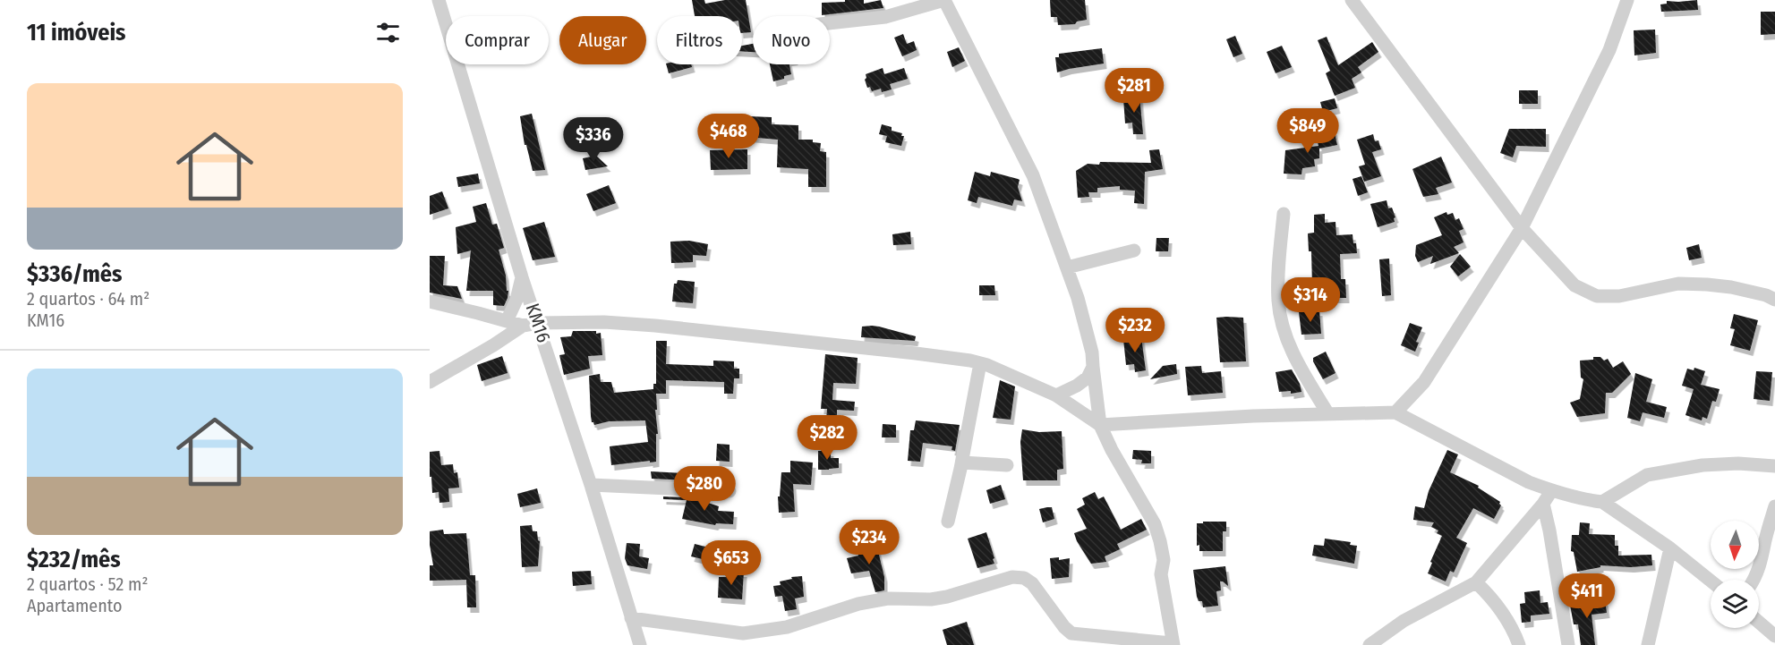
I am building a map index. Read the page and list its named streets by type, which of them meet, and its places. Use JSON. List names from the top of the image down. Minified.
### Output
{"streets":{"street":["KM16"]},"north":"bottom","page":{"heading":"11 imóveis","chip":["Comprar","Alugar","Filtros","Novo"],"list":[{"name":"$336/mês","note":"2 quartos · 64 m² · KM16"},{"name":"$232/mês","note":"2 quartos · 52 m² · Apartamento"}],"price":["$281","$849","$468","$336","$314","$232","$282","$280","$234","$653","$411"]}}
